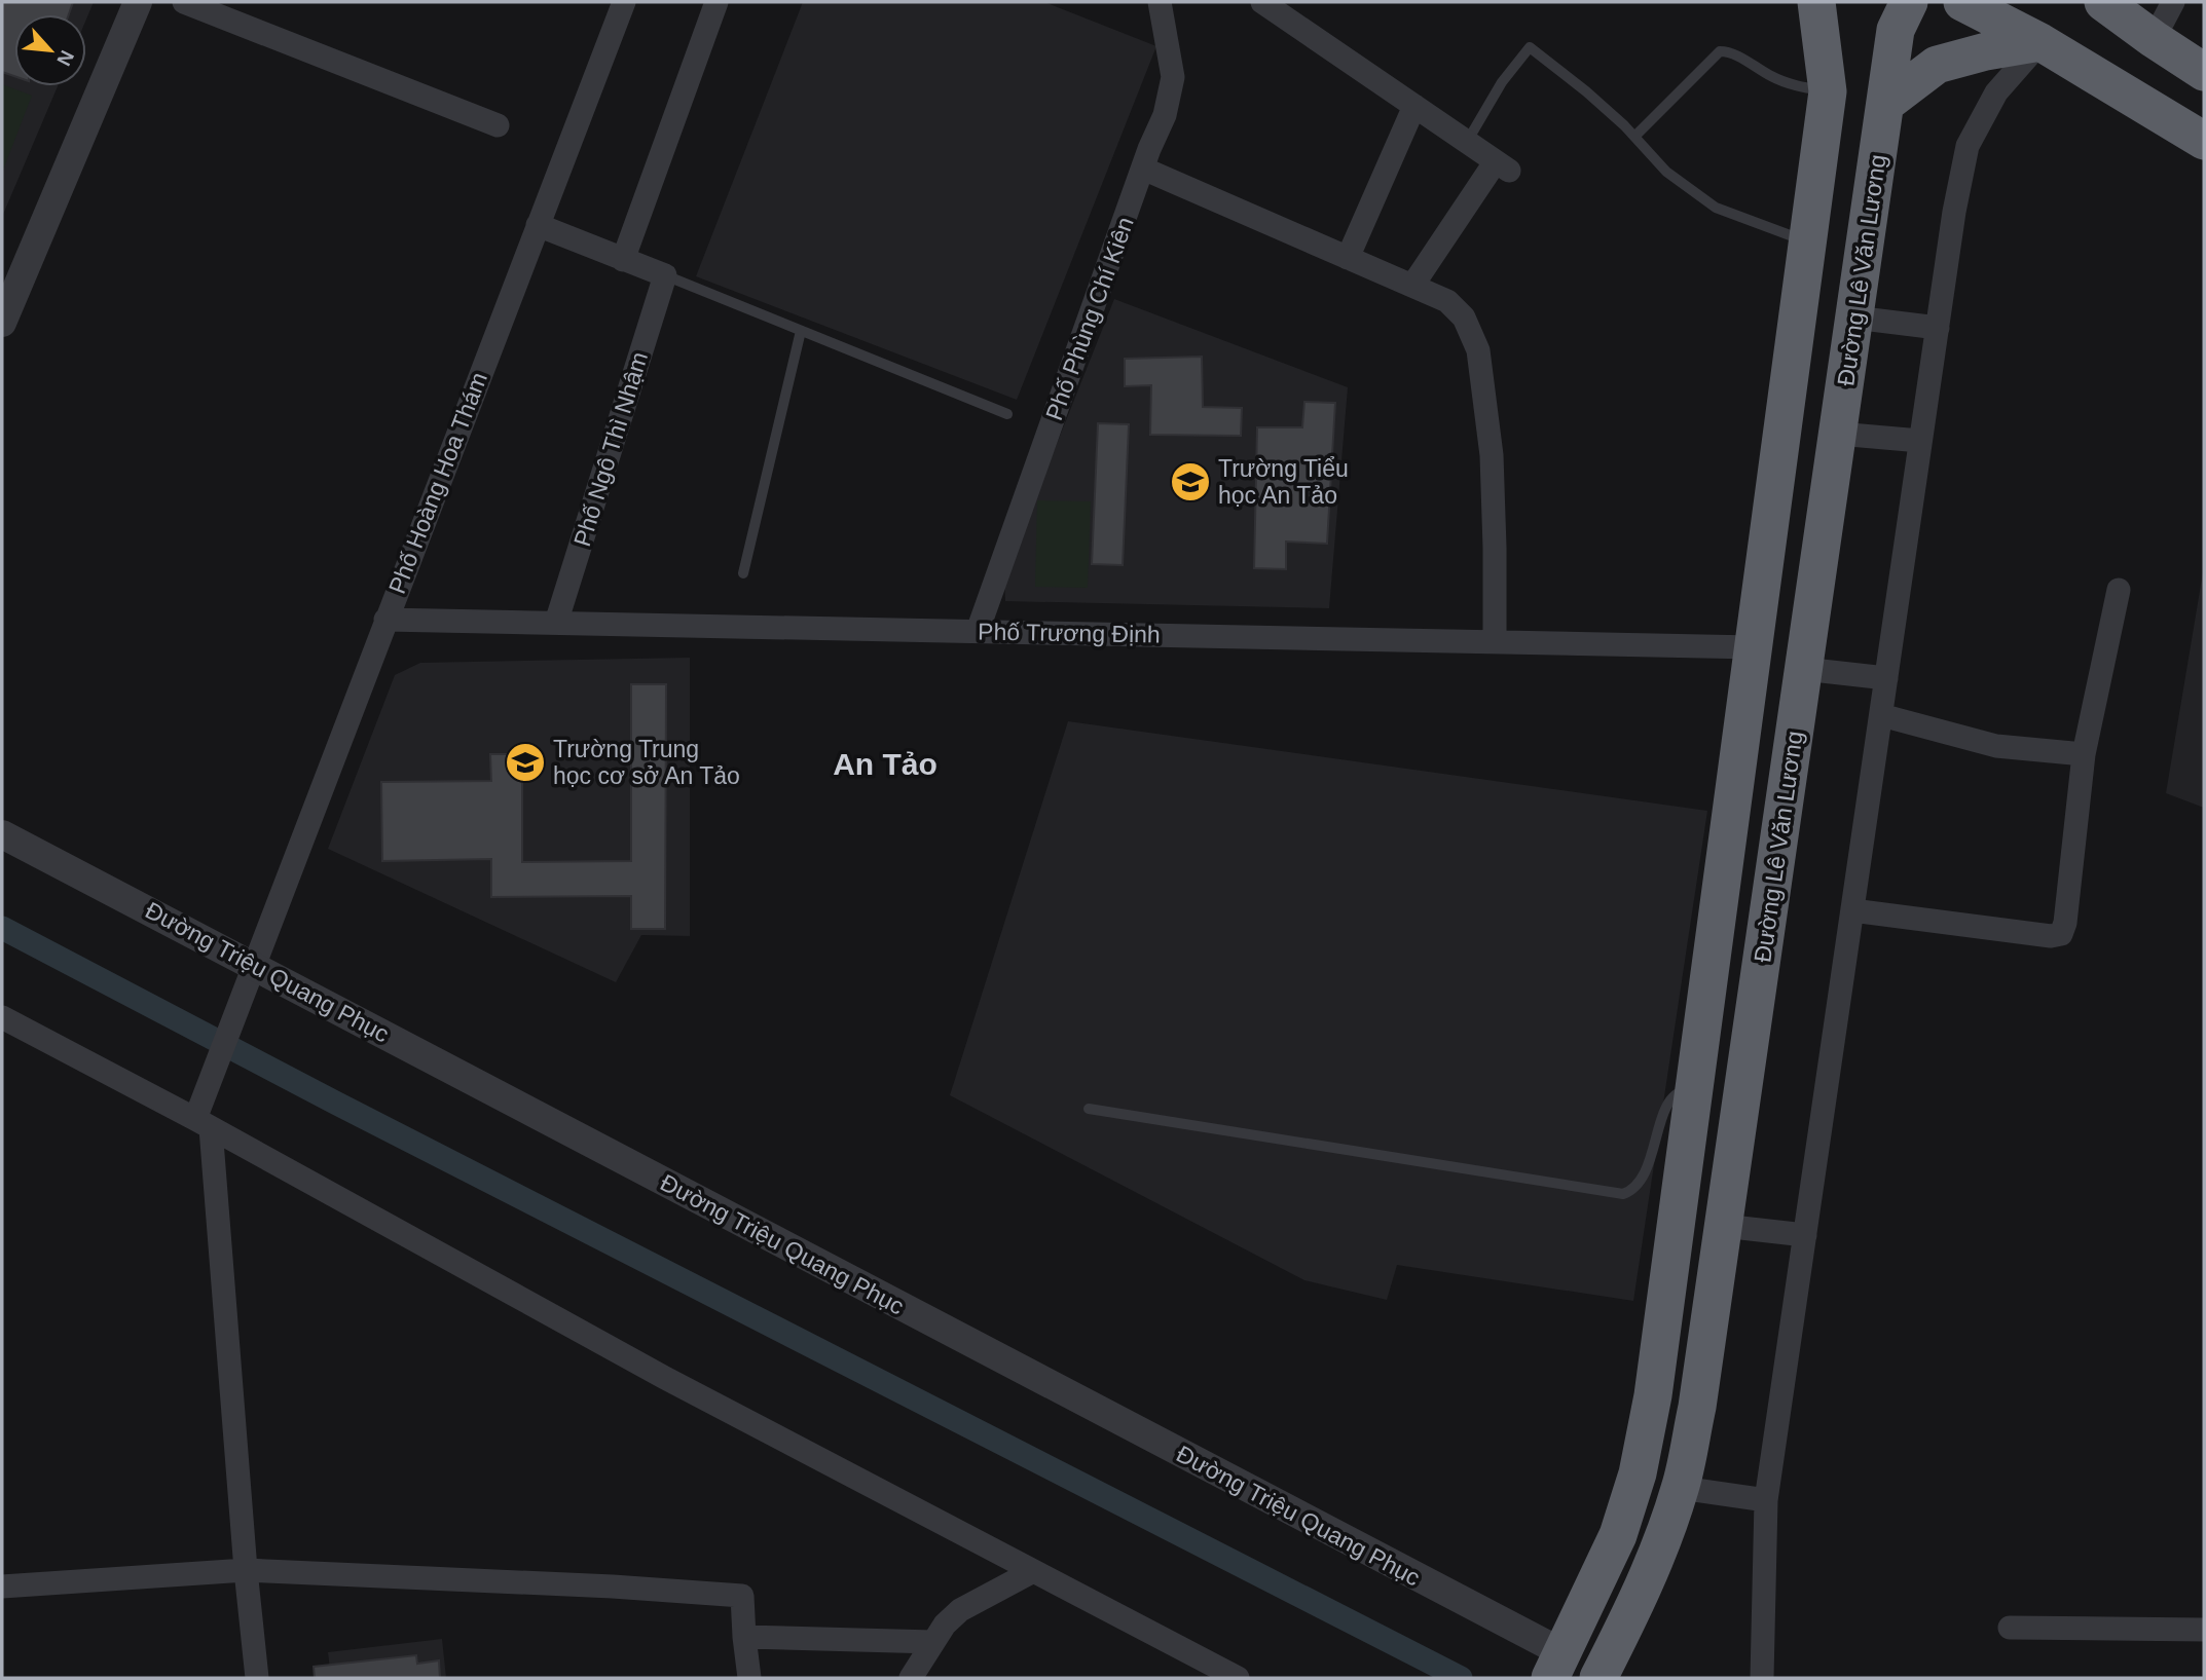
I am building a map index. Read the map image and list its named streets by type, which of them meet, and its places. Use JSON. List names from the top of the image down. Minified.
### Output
{"streets":{"highway":["Đường Lê Văn Lương"],"street":["Phố Phùng Chí Kiên","Phố Ngô Thì Nhậm","Phố Hoàng Hoa Thám","Phố Trương Định","Đường Triệu Quang Phục"]},"crossings":[["Phố Phùng Chí Kiên","Phố Trương Định"],["Phố Ngô Thì Nhậm","Phố Trương Định"],["Phố Hoàng Hoa Thám","Phố Trương Định"],["Phố Hoàng Hoa Thám","Đường Triệu Quang Phục"]],"districts":["An Tảo"],"places":{"school or university":["Trường Tiểu học An Tảo","Trường Trung học cơ sở An Tảo"]},"north":"bottom right"}
